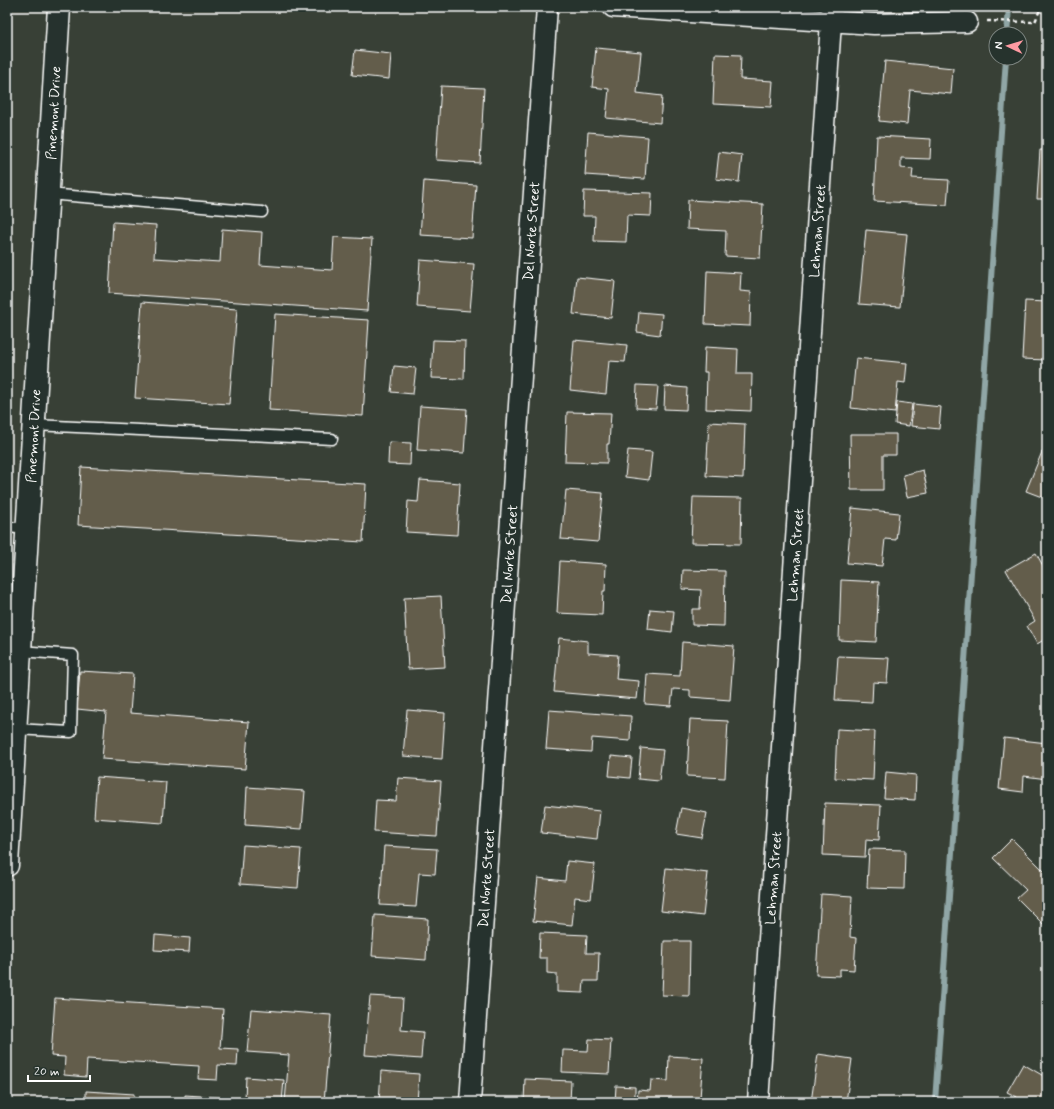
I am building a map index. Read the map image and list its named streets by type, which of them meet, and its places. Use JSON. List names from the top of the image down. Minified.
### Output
{"streets":{"main road":["Pinemont Drive"],"street":["Del Norte Street","Lehman Street"]},"scale_bar":"20 m","north":"left"}
